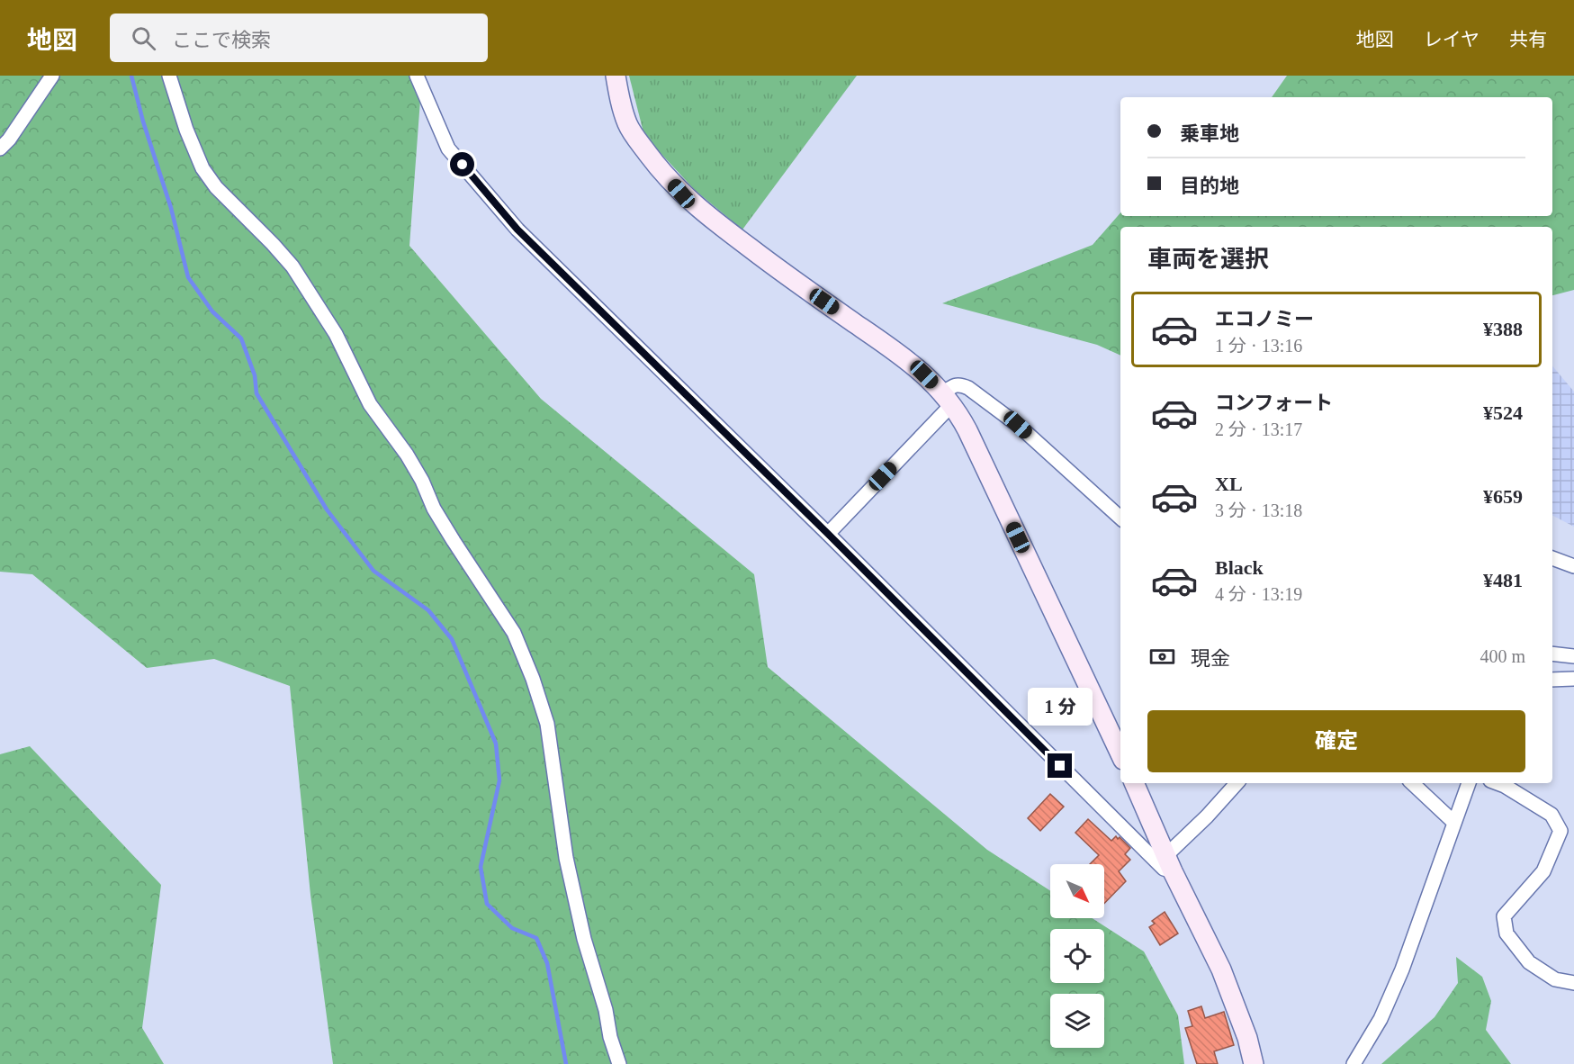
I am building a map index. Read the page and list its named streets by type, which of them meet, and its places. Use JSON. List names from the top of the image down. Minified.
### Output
{"north":"bottom right","page":{"header":"地図","search":"ここで検索","nav":["地図","レイヤ","共有"],"banner":["乗車地","目的地"],"heading":"車両を選択","list":[{"name":"エコノミー","note":"1 分 · 13:16","value":"¥388"},{"name":"コンフォート","note":"2 分 · 13:17","value":"¥524"},{"name":"XL","note":"3 分 · 13:18","value":"¥659"},{"name":"Black","note":"4 分 · 13:19","value":"¥481"}],"pay":["現金","400 m"],"bubble":"1 分","buttons":"確定"}}
